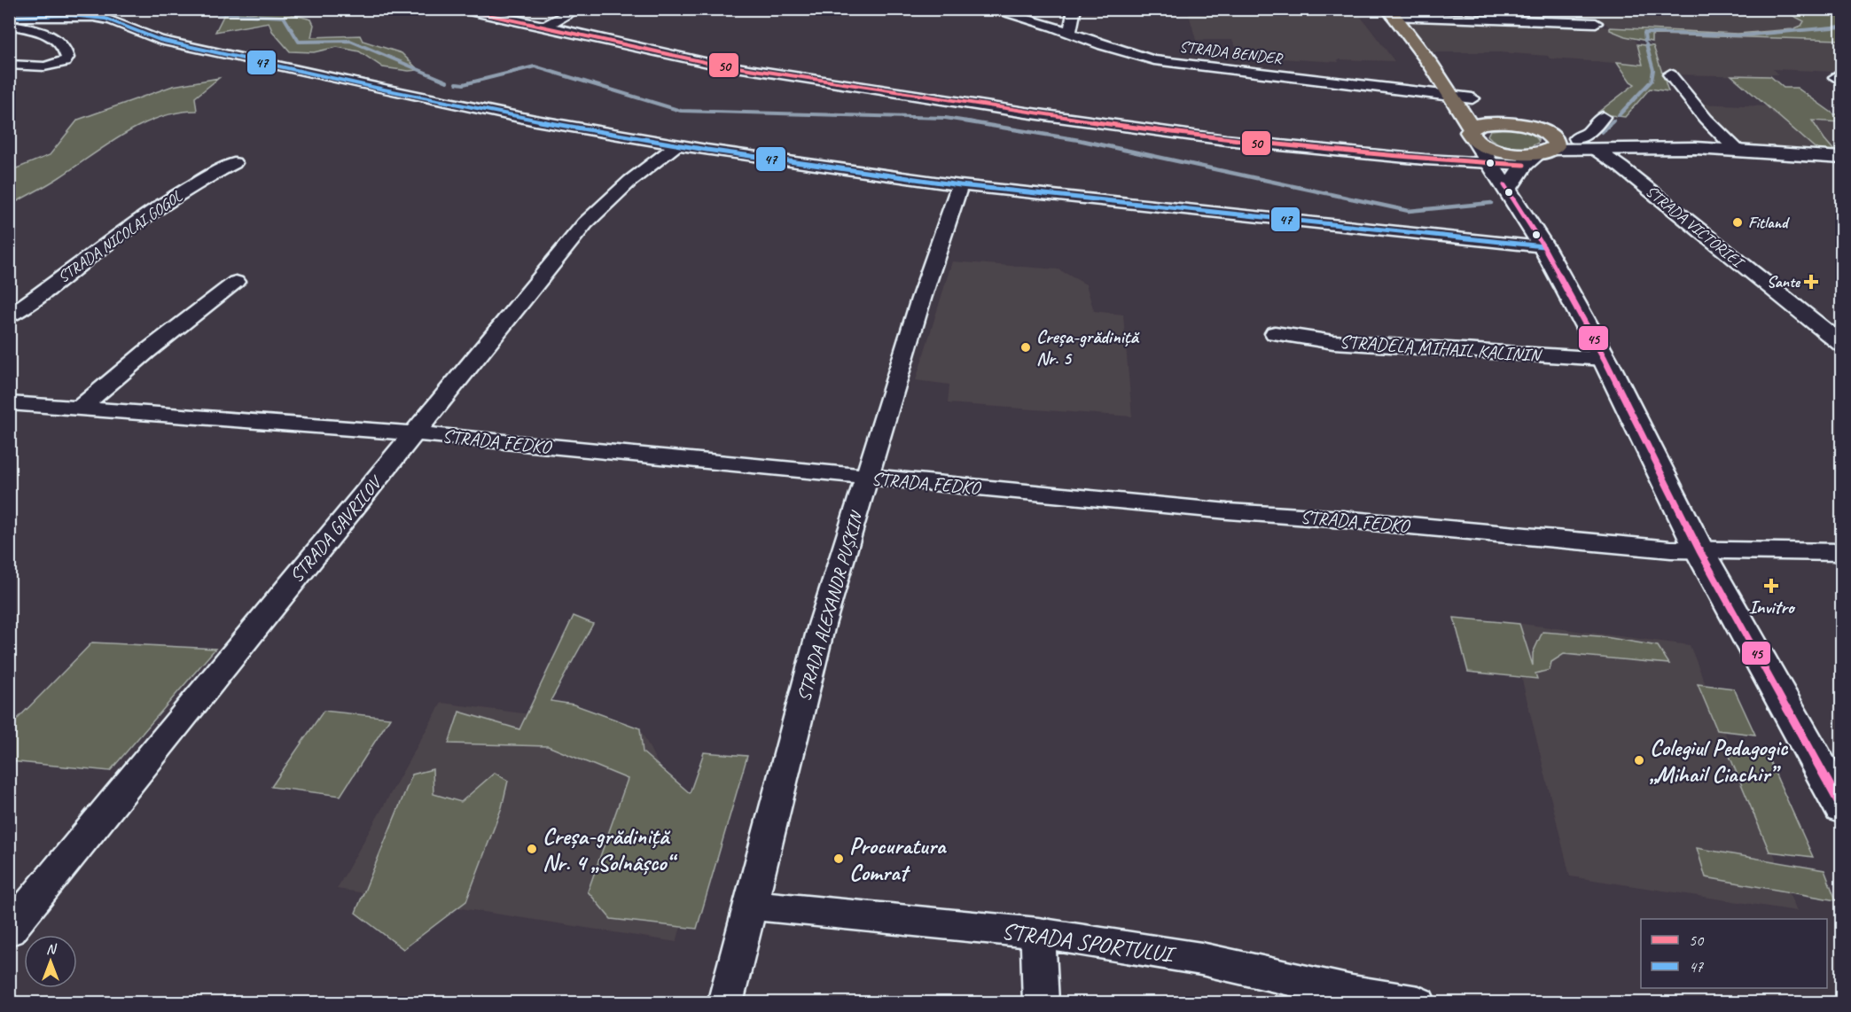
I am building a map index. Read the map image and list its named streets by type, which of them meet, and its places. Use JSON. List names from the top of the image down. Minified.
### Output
{"streets":{"street":["STRADA BENDER","STRADA VICTORIEI","STRADA NICOLAI GOGOL","STRADELA MIHAIL KALININ","STRADA FEDKO","STRADA GAVRILOV","STRADA ALEXANDR PUȘKIN","STRADA SPORTULUI"]},"crossings":[["STRADA FEDKO","STRADA GAVRILOV"],["STRADA FEDKO","STRADA ALEXANDR PUȘKIN"],["STRADA ALEXANDR PUȘKIN","STRADA SPORTULUI"]],"places":{"other":["Fitland","Creșa-grădiniță Nr. 5","Colegiul Pedagogic „Mihail Ciachir”","Creșa-grădiniță Nr. 4 „Solnâșco“","Procuratura Comrat"],"health":["Sante","Invitro"]},"lines":["transit line 50","transit line 47","transit line 45"],"legend":["50","47"],"north":"top"}
